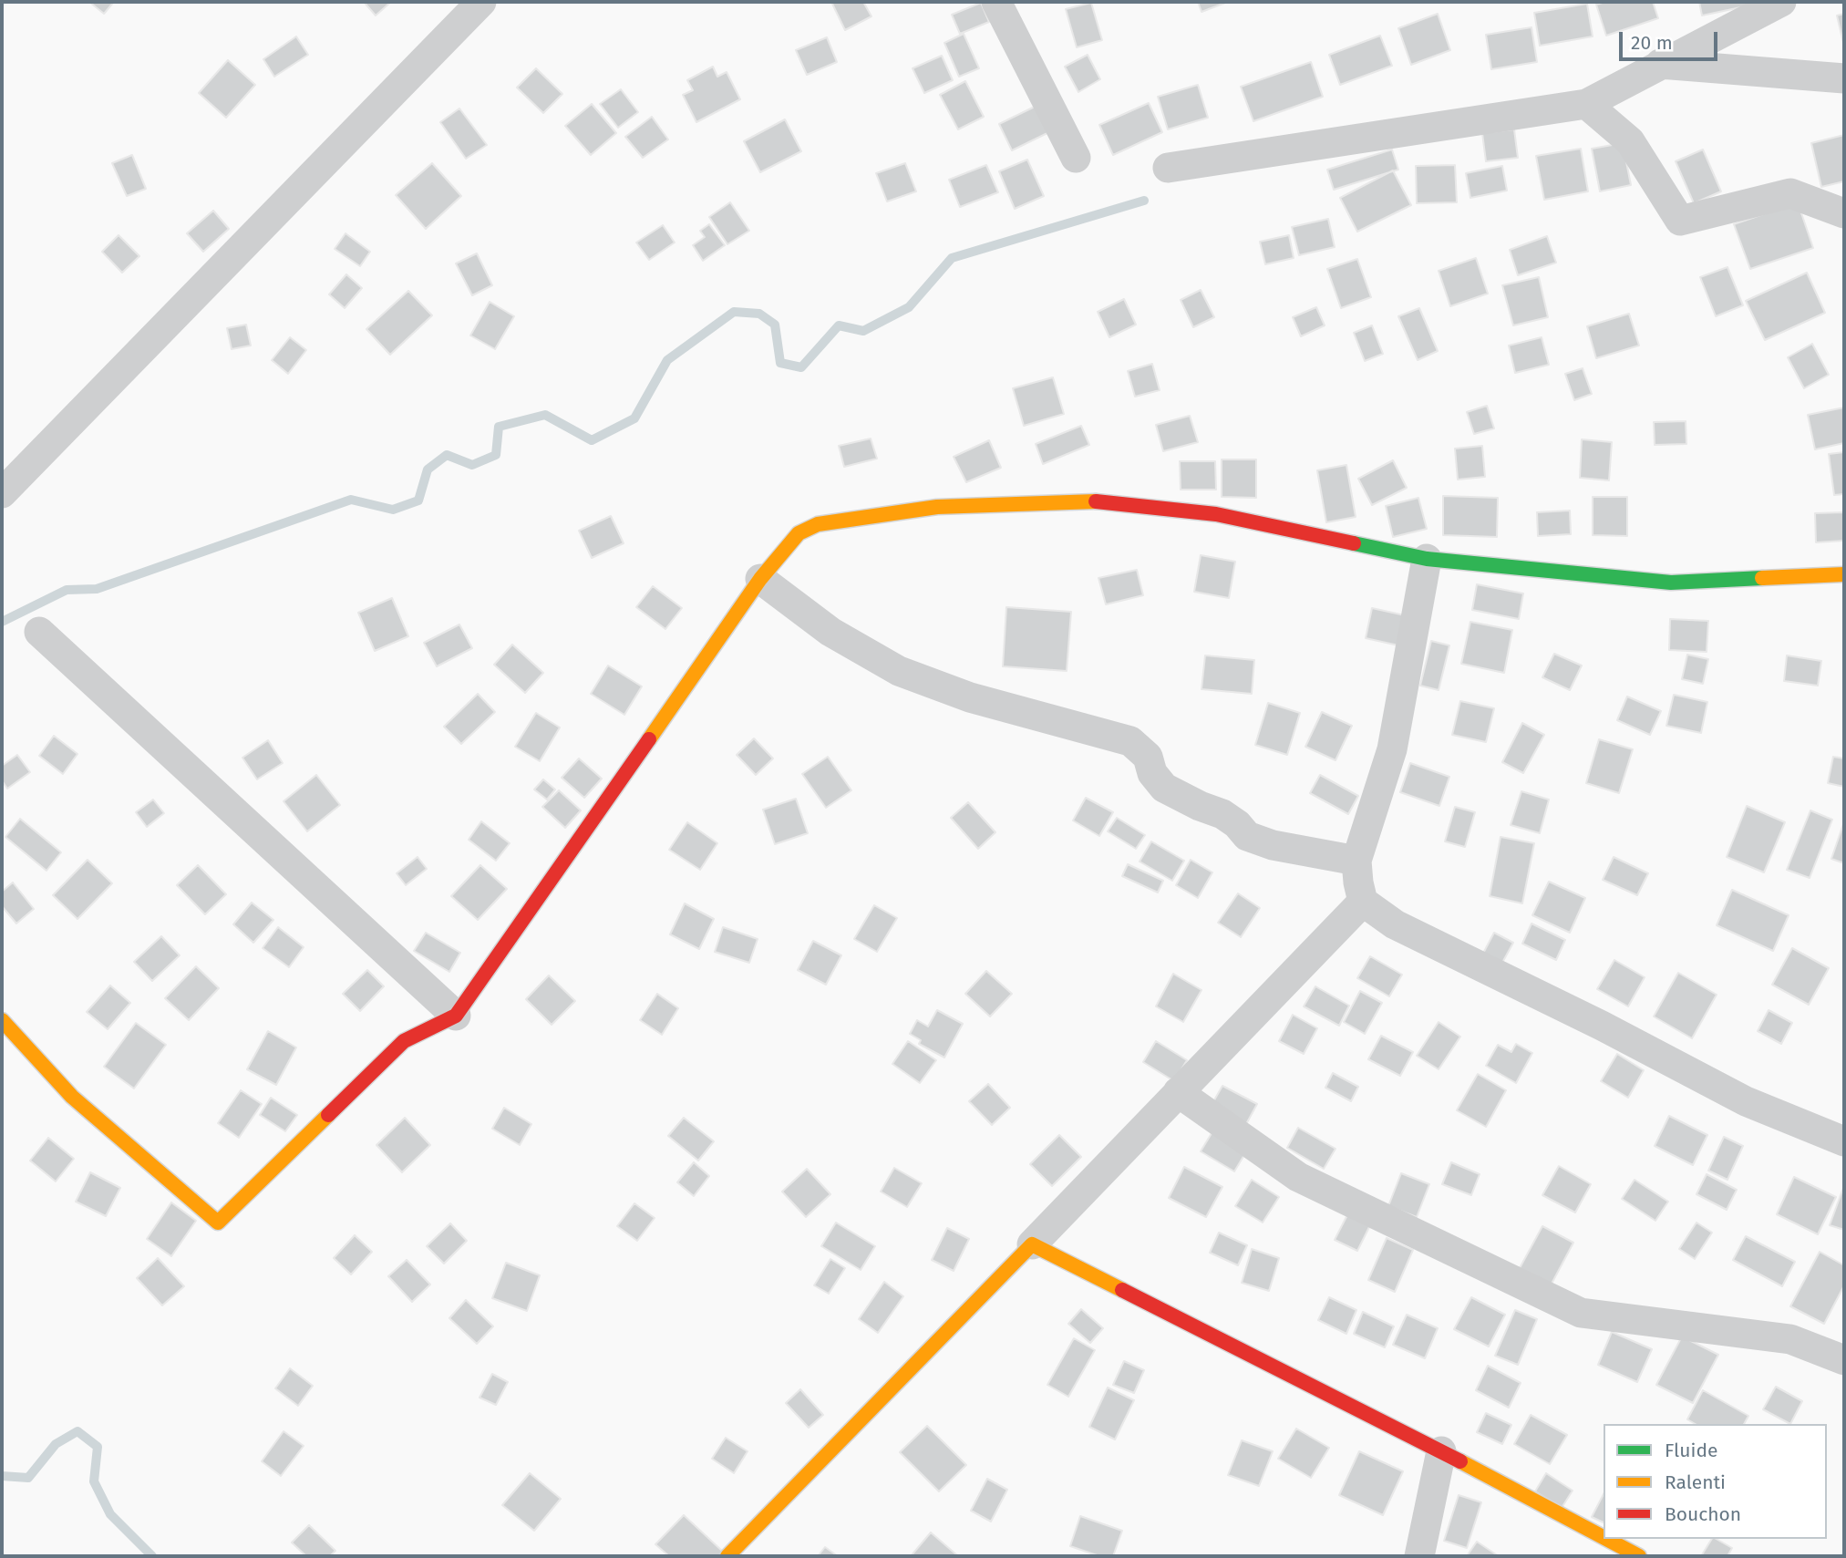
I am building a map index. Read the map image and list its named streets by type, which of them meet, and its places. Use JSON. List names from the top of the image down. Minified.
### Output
{"legend":["Fluide","Ralenti","Bouchon"],"scale_bar":"20 m"}
